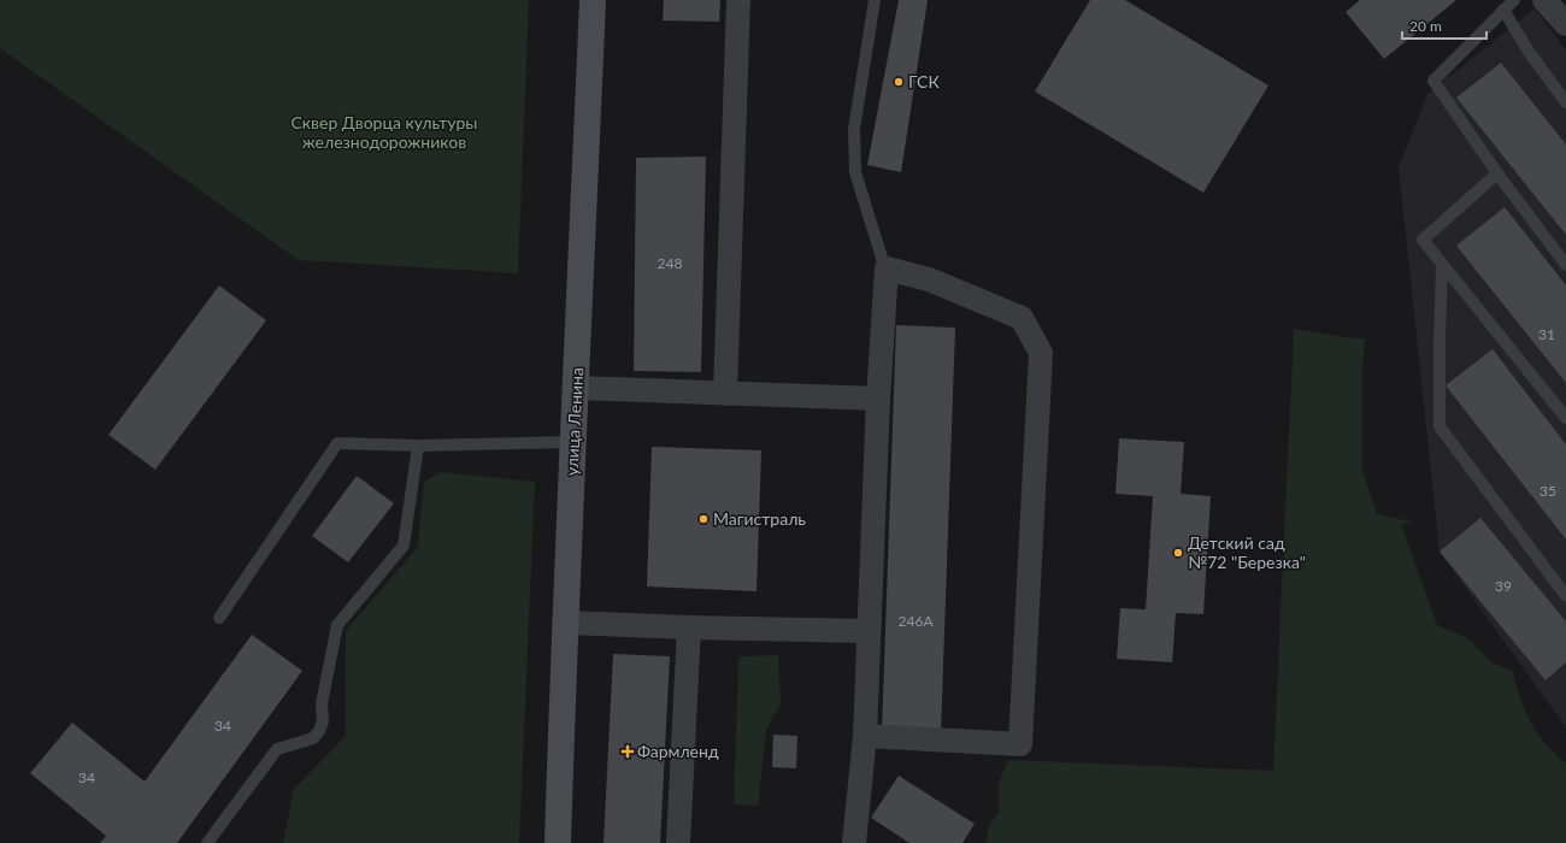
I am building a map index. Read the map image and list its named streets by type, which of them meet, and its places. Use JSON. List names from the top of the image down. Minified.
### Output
{"streets":{"street":["улица Ленина"]},"parks":["Сквер Дворца культуры железнодорожников"],"places":{"other":["ГСК","Магистраль","Детский сад №72 \"Березка\""],"health":["Фармленд"]},"house_numbers":["248","31","35","39","246А","34","34"],"scale_bar":"20 m"}
